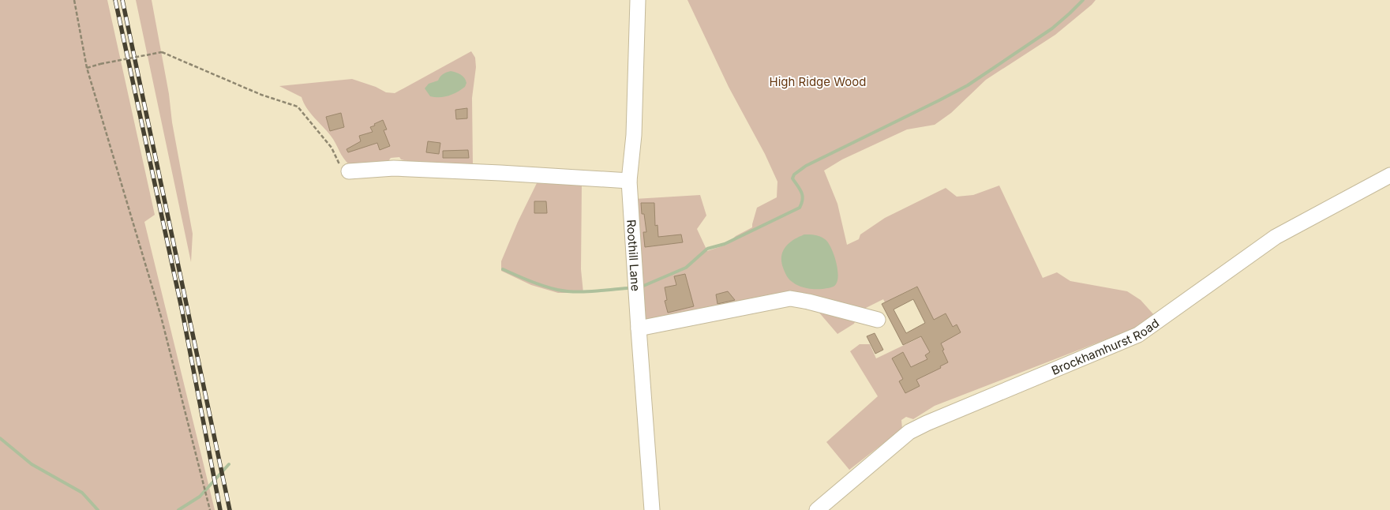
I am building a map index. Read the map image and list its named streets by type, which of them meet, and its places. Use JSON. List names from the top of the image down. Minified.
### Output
{"streets":{"street":["Roothill Lane","Brockhamhurst Road"]},"parks":["High Ridge Wood"]}
